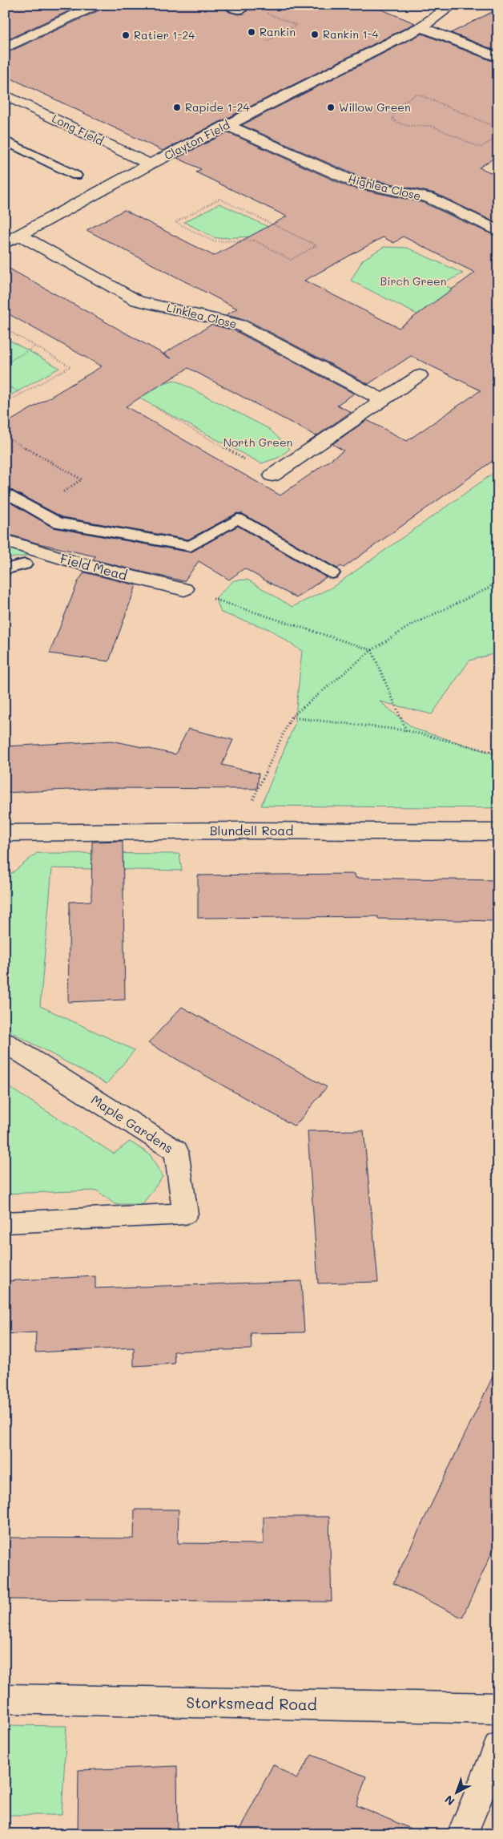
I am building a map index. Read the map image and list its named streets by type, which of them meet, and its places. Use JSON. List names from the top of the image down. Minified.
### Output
{"streets":{"street":["Long Field","Clayton Field","Highlea Close","Linklea Close","Field Mead","Blundell Road","Maple Gardens","Storksmead Road"]},"crossings":[["Long Field","Clayton Field"],["Clayton Field","Highlea Close"],["Clayton Field","Linklea Close"]],"parks":["Birch Green","North Green"],"places":["Rankin","Rankin 1-4","Ratier 1-24","Rapide 1-24","Willow Green"],"north":"bottom left"}
